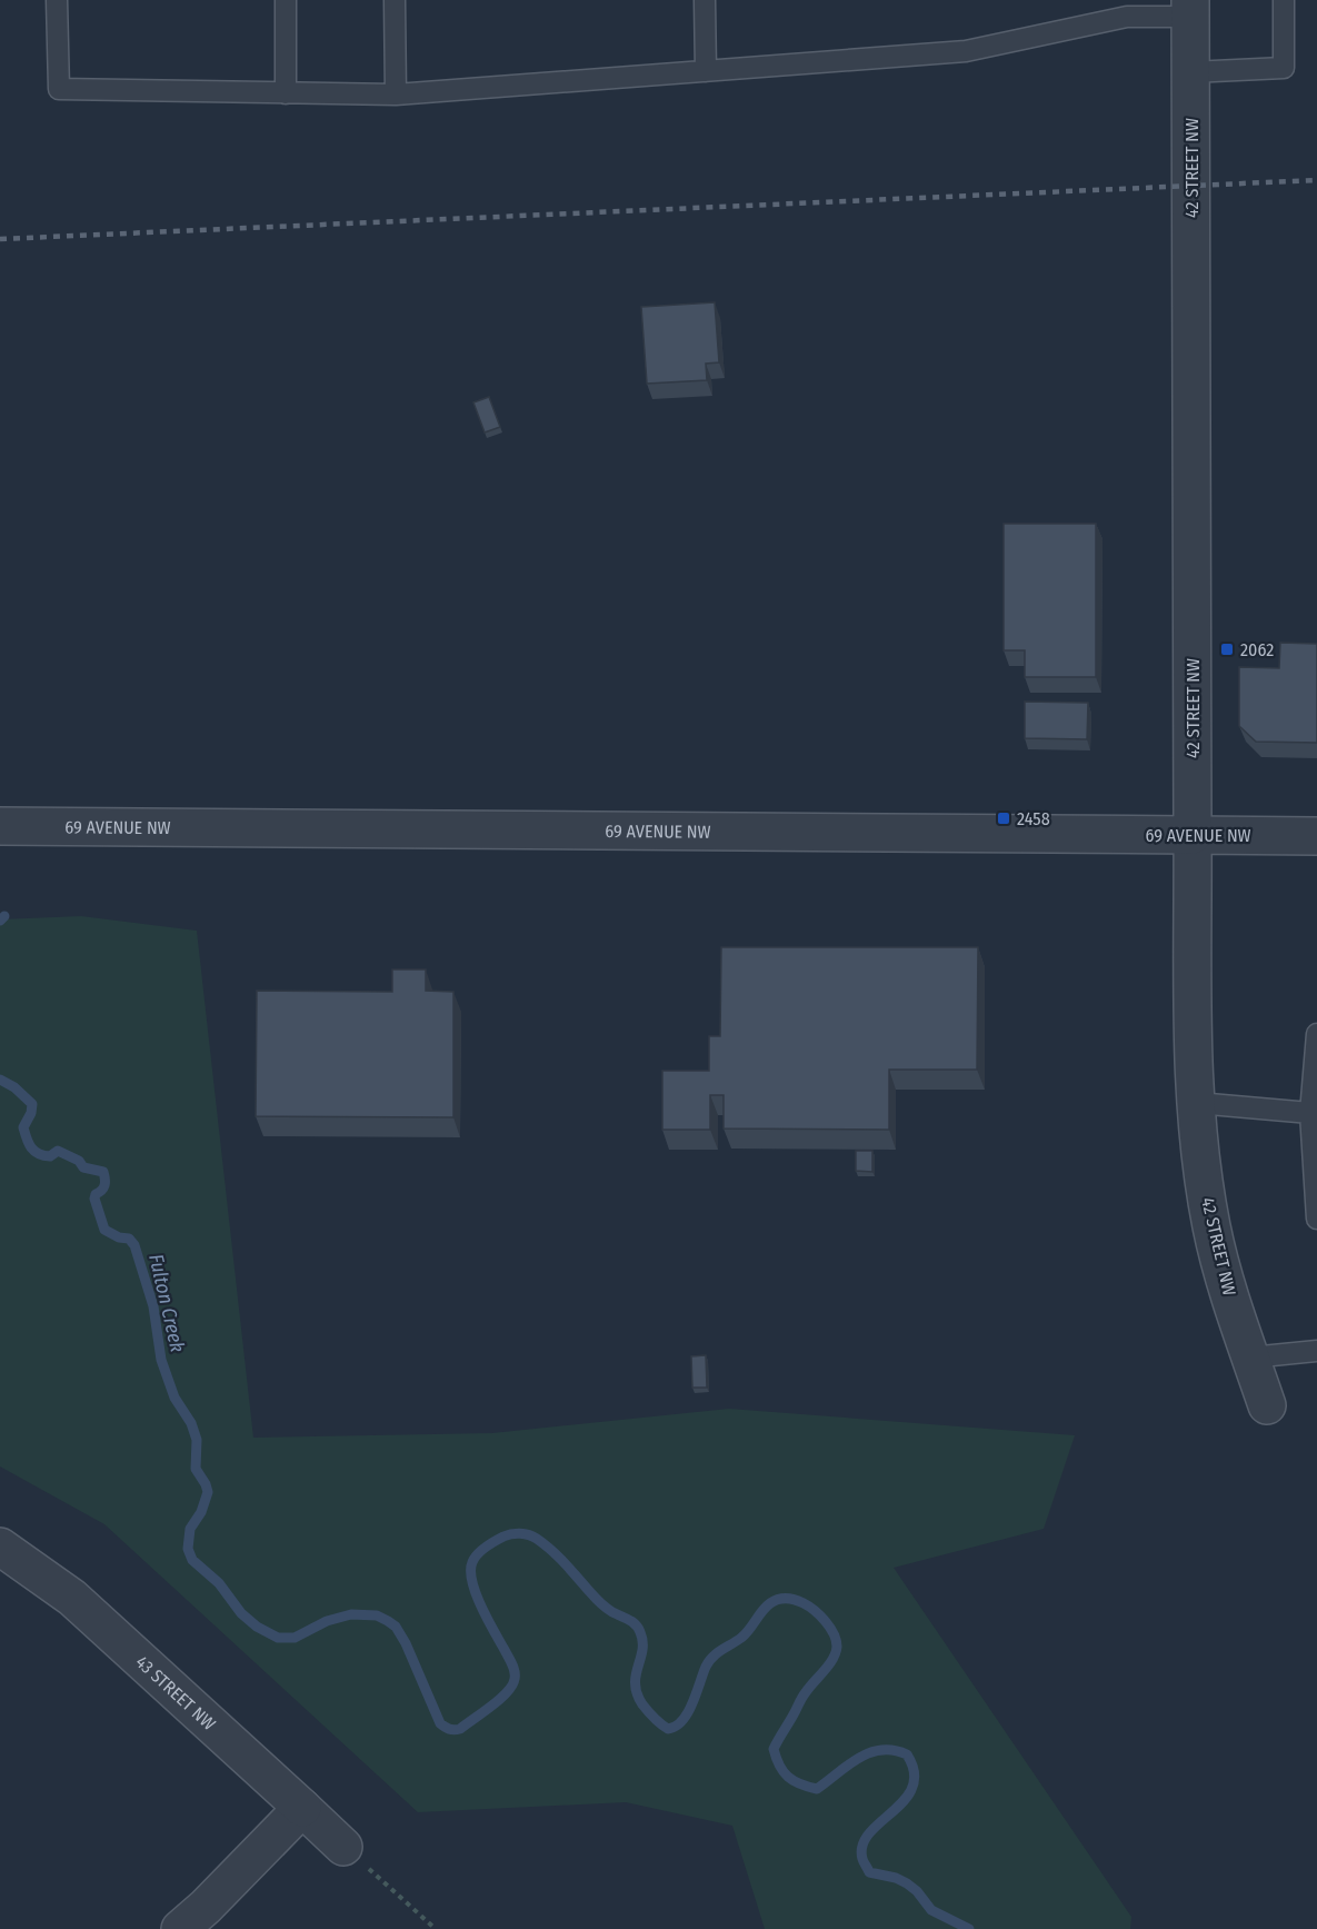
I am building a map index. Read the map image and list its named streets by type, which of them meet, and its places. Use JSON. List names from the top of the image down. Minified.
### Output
{"streets":{"street":["42 STREET NW","69 AVENUE NW","43 STREET NW"]},"crossings":[["42 STREET NW","69 AVENUE NW"]],"water":["Fulton Creek"],"places":{"transit":["2062","2458"]}}
